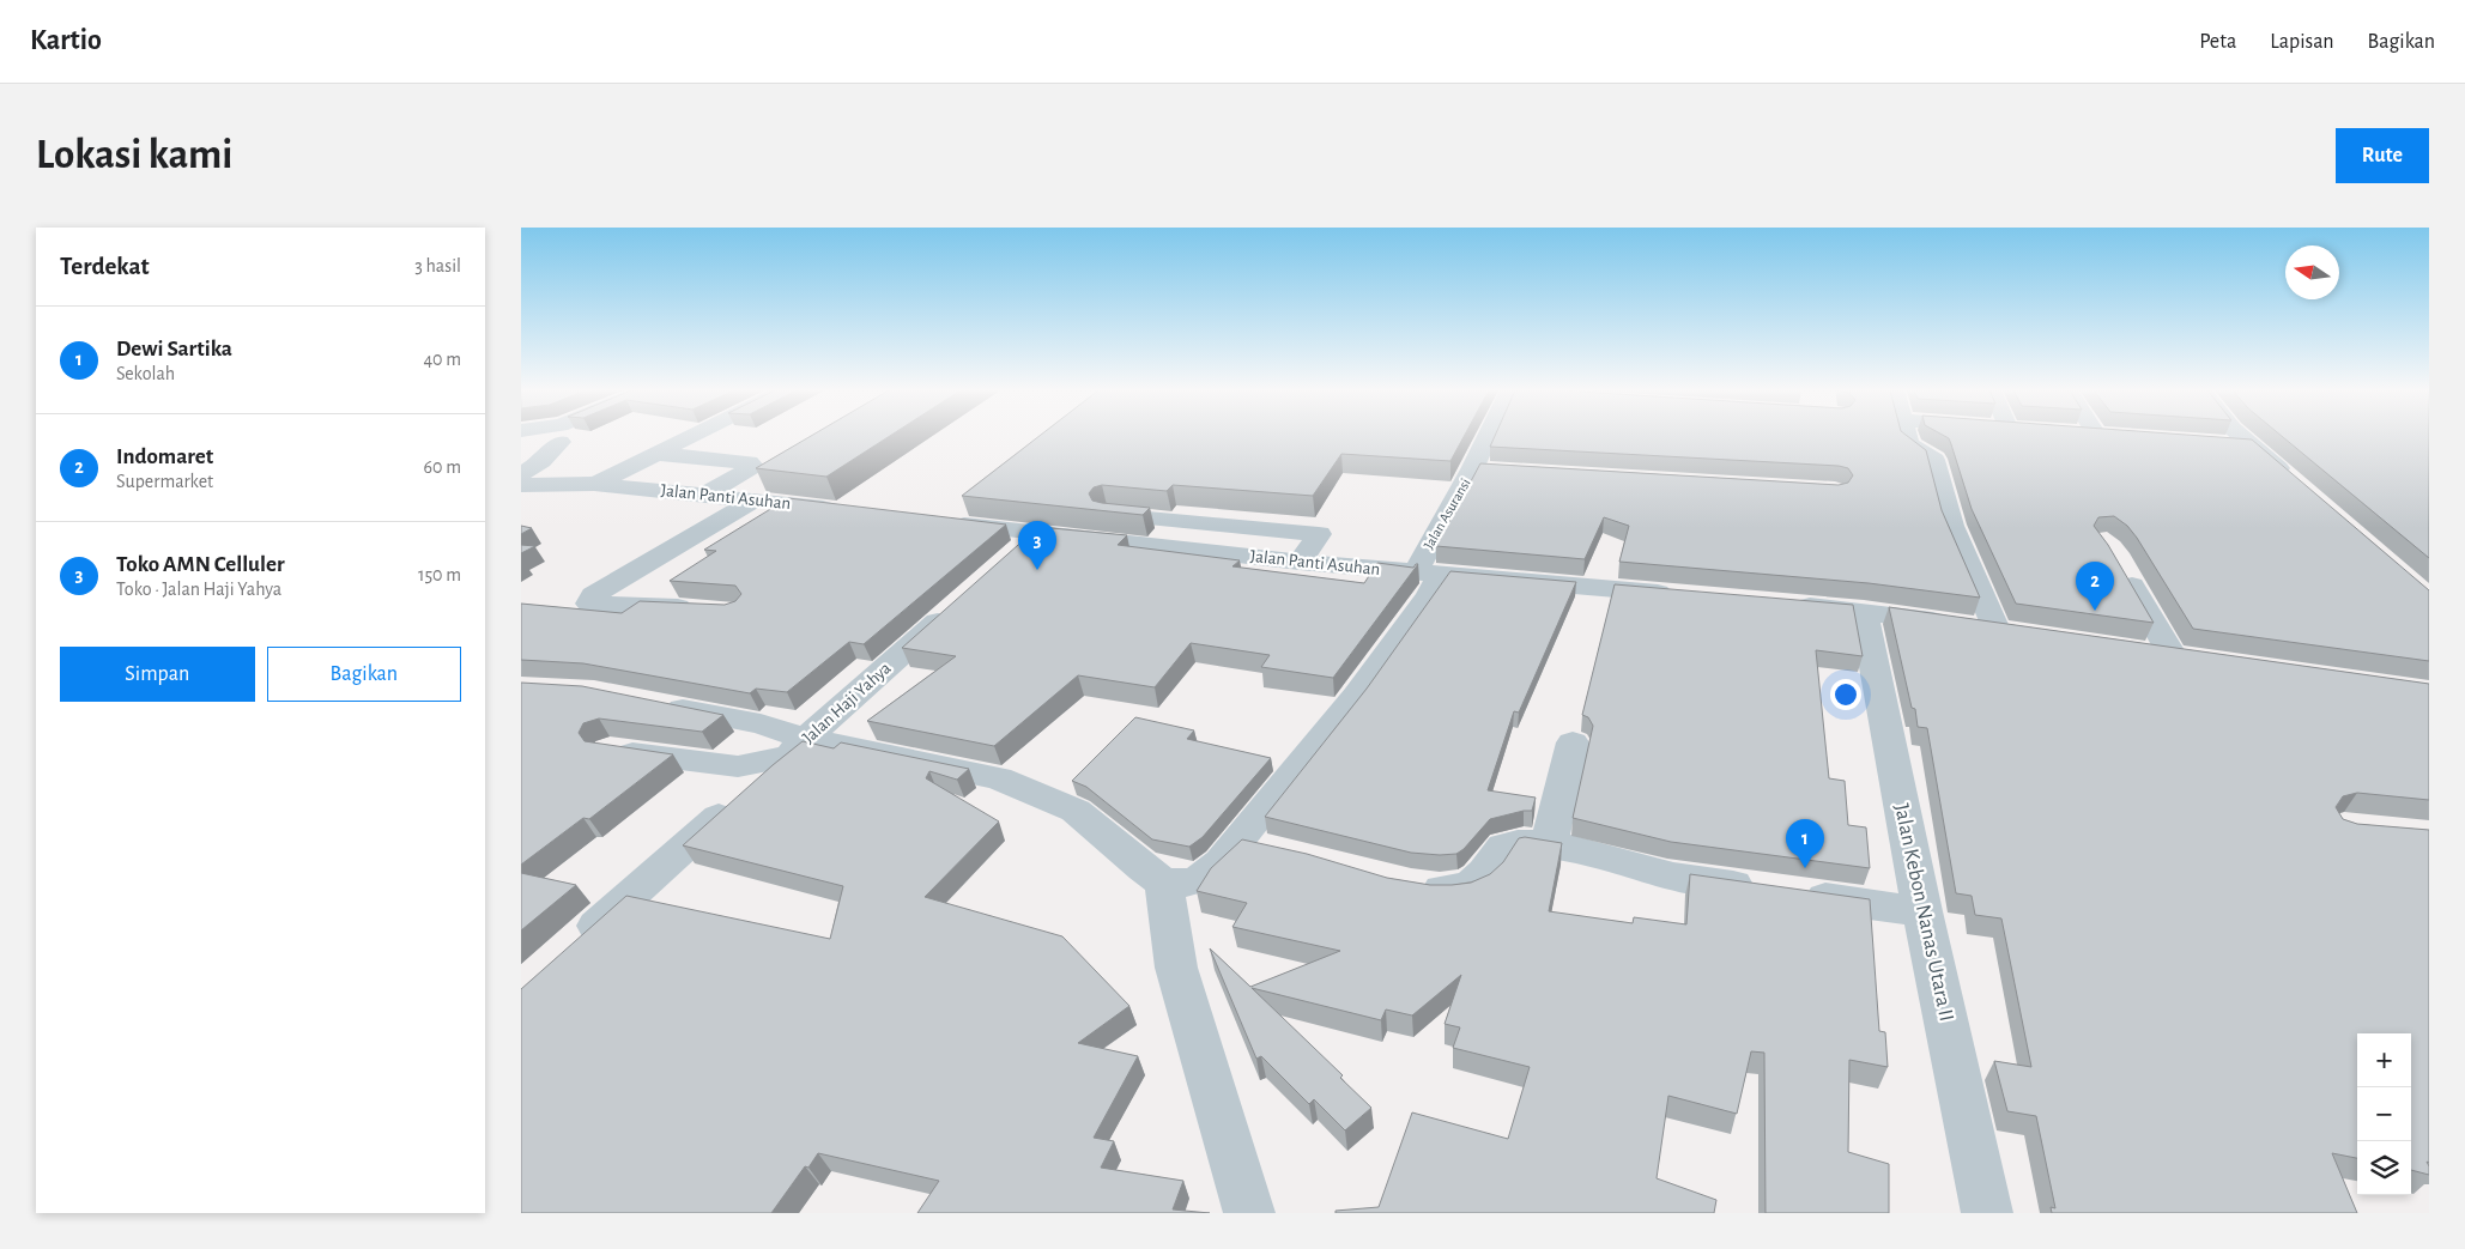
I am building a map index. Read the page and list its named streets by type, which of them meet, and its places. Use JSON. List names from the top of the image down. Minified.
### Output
{"streets":{"street":["Jalan Panti Asuhan","Jalan Asuransi","Jalan Haji Yahya","Jalan Kebon Nanas Utara II"]},"crossings":[["Jalan Panti Asuhan","Jalan Asuransi"]],"north":"left","page":{"header":"Kartio","nav":["Peta","Lapisan","Bagikan"],"buttons":["Rute",["Simpan","Bagikan"]],"title":"Lokasi kami","heading":["Terdekat","3 hasil"],"list":[{"mark":"1","name":"Dewi Sartika","note":"Sekolah","value":"40 m"},{"mark":"2","name":"Indomaret","note":"Supermarket","value":"60 m"},{"mark":"3","name":"Toko AMN Celluler","note":"Toko · Jalan Haji Yahya","value":"150 m"}],"pins":["3","2","1"],"map_buttons":["+","−"]}}
